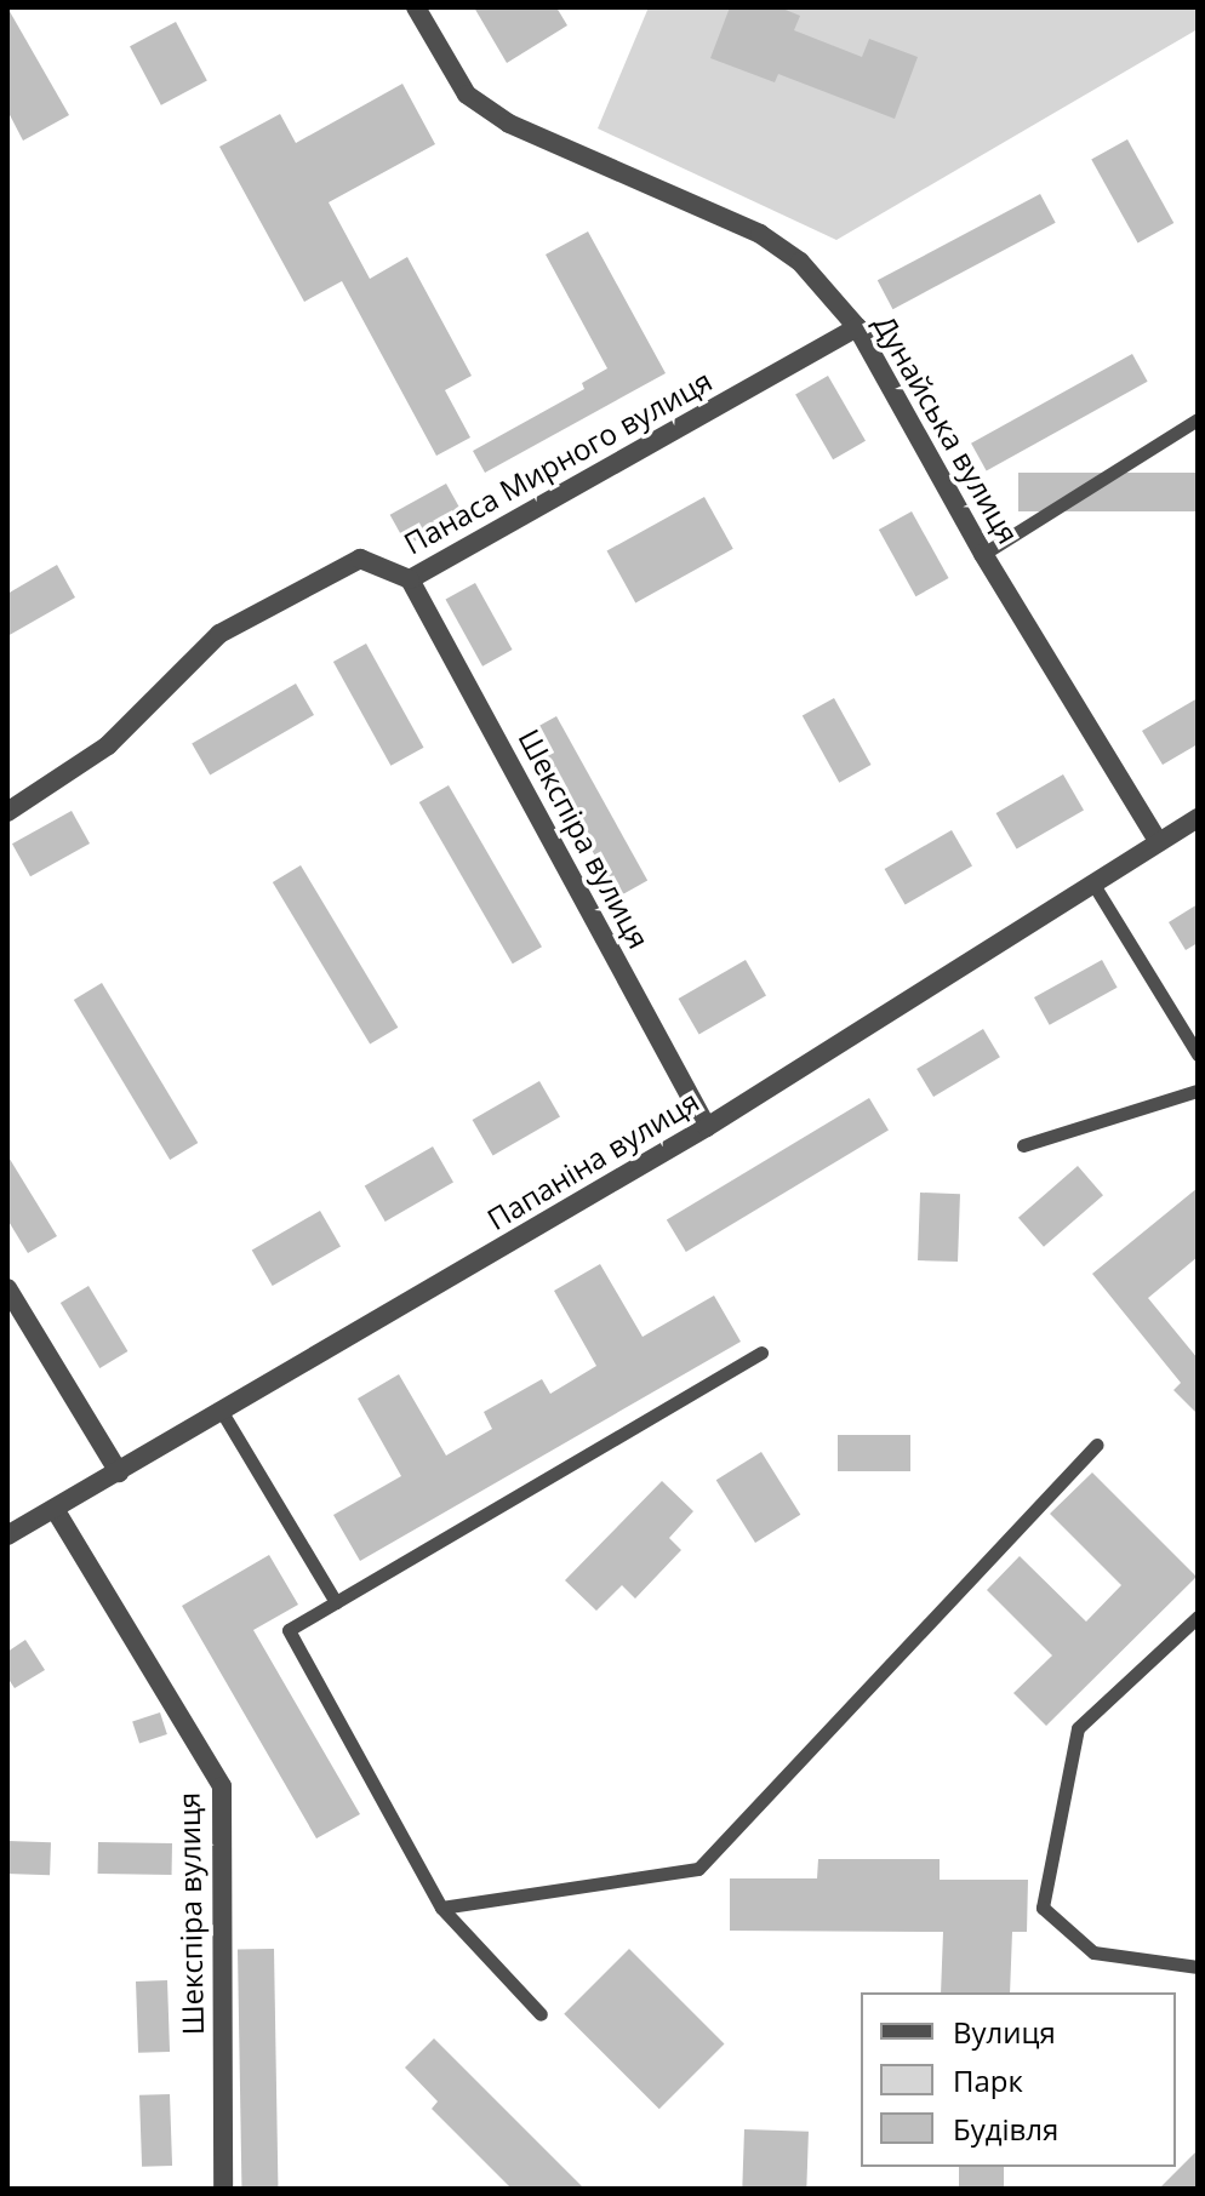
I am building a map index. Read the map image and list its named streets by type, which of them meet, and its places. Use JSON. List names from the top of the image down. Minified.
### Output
{"streets":{"street":["Дунайська вулиця","Панаса Мирного вулиця","Шекспіра вулиця","Папаніна вулиця"]},"crossings":[["Дунайська вулиця","Панаса Мирного вулиця"],["Дунайська вулиця","Папаніна вулиця"],["Панаса Мирного вулиця","Шекспіра вулиця"],["Шекспіра вулиця","Папаніна вулиця"]],"legend":["Вулиця","Парк","Будівля"]}
